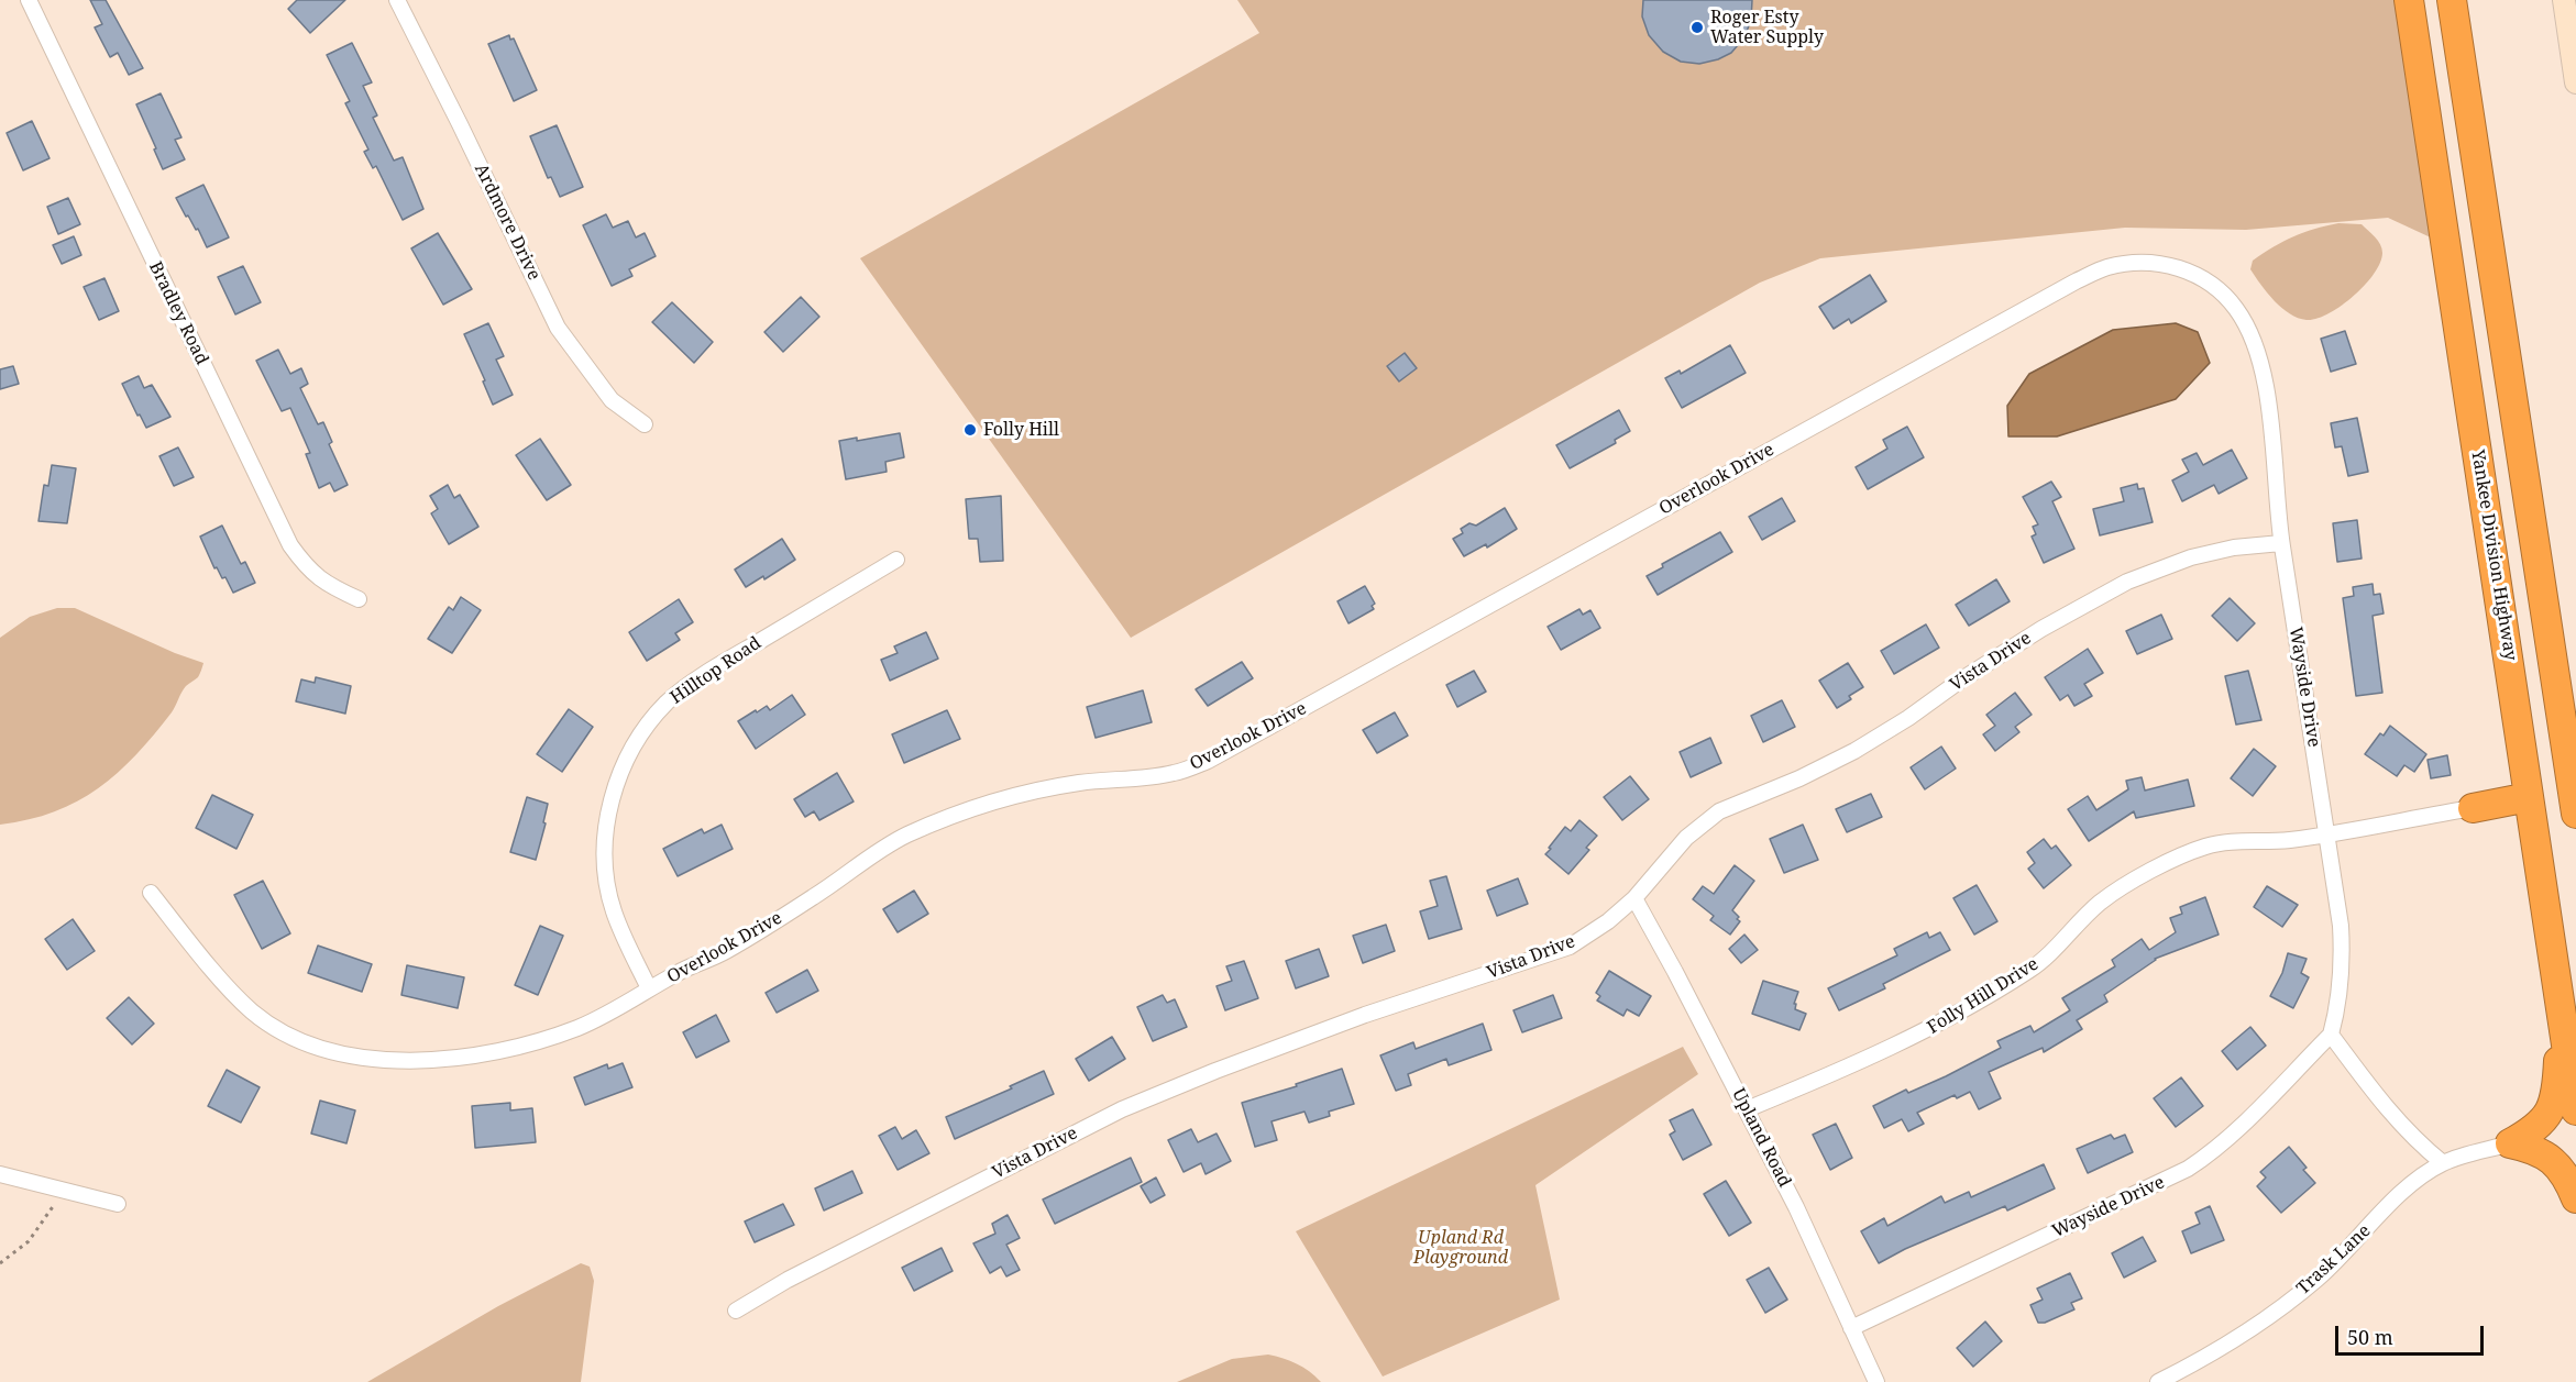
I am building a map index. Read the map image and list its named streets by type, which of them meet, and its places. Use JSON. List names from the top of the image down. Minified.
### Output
{"streets":{"highway":["Yankee Division Highway"],"street":["Ardmore Drive","Bradley Road","Overlook Drive","Vista Drive","Hilltop Road","Wayside Drive","Folly Hill Drive","Upland Road","Trask Lane"]},"crossings":[["Overlook Drive","Hilltop Road"],["Overlook Drive","Wayside Drive"],["Vista Drive","Wayside Drive"],["Vista Drive","Upland Road"],["Wayside Drive","Folly Hill Drive"],["Wayside Drive","Upland Road"],["Folly Hill Drive","Upland Road"]],"parks":["Upland Rd Playground"],"places":["Roger Esty Water Supply","Folly Hill"],"scale_bar":"50 m"}
